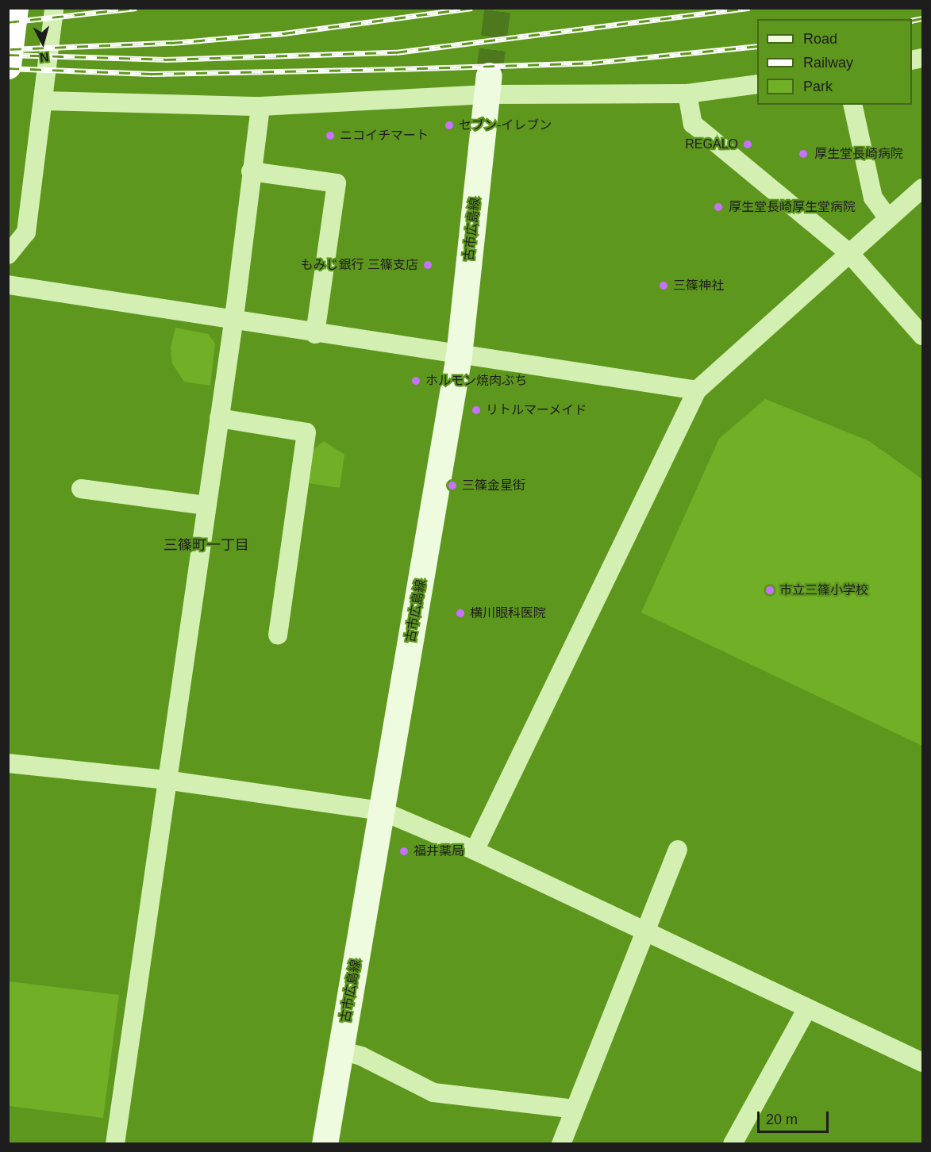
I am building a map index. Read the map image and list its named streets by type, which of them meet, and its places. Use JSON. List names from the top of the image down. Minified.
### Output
{"streets":{"main road":["古市広島線"]},"districts":["三篠町一丁目"],"places":["セブン-イレブン","ニコイチマート","REGALO","厚生堂長崎病院","厚生堂長崎厚生堂病院","もみじ銀行 三篠支店","三篠神社","ホルモン焼肉ぶち","リトルマーメイド","三篠金星街","市立三篠小学校","横川眼科医院","福井薬局"],"legend":["Road","Railway","Park"],"scale_bar":"20 m","north":"bottom"}
